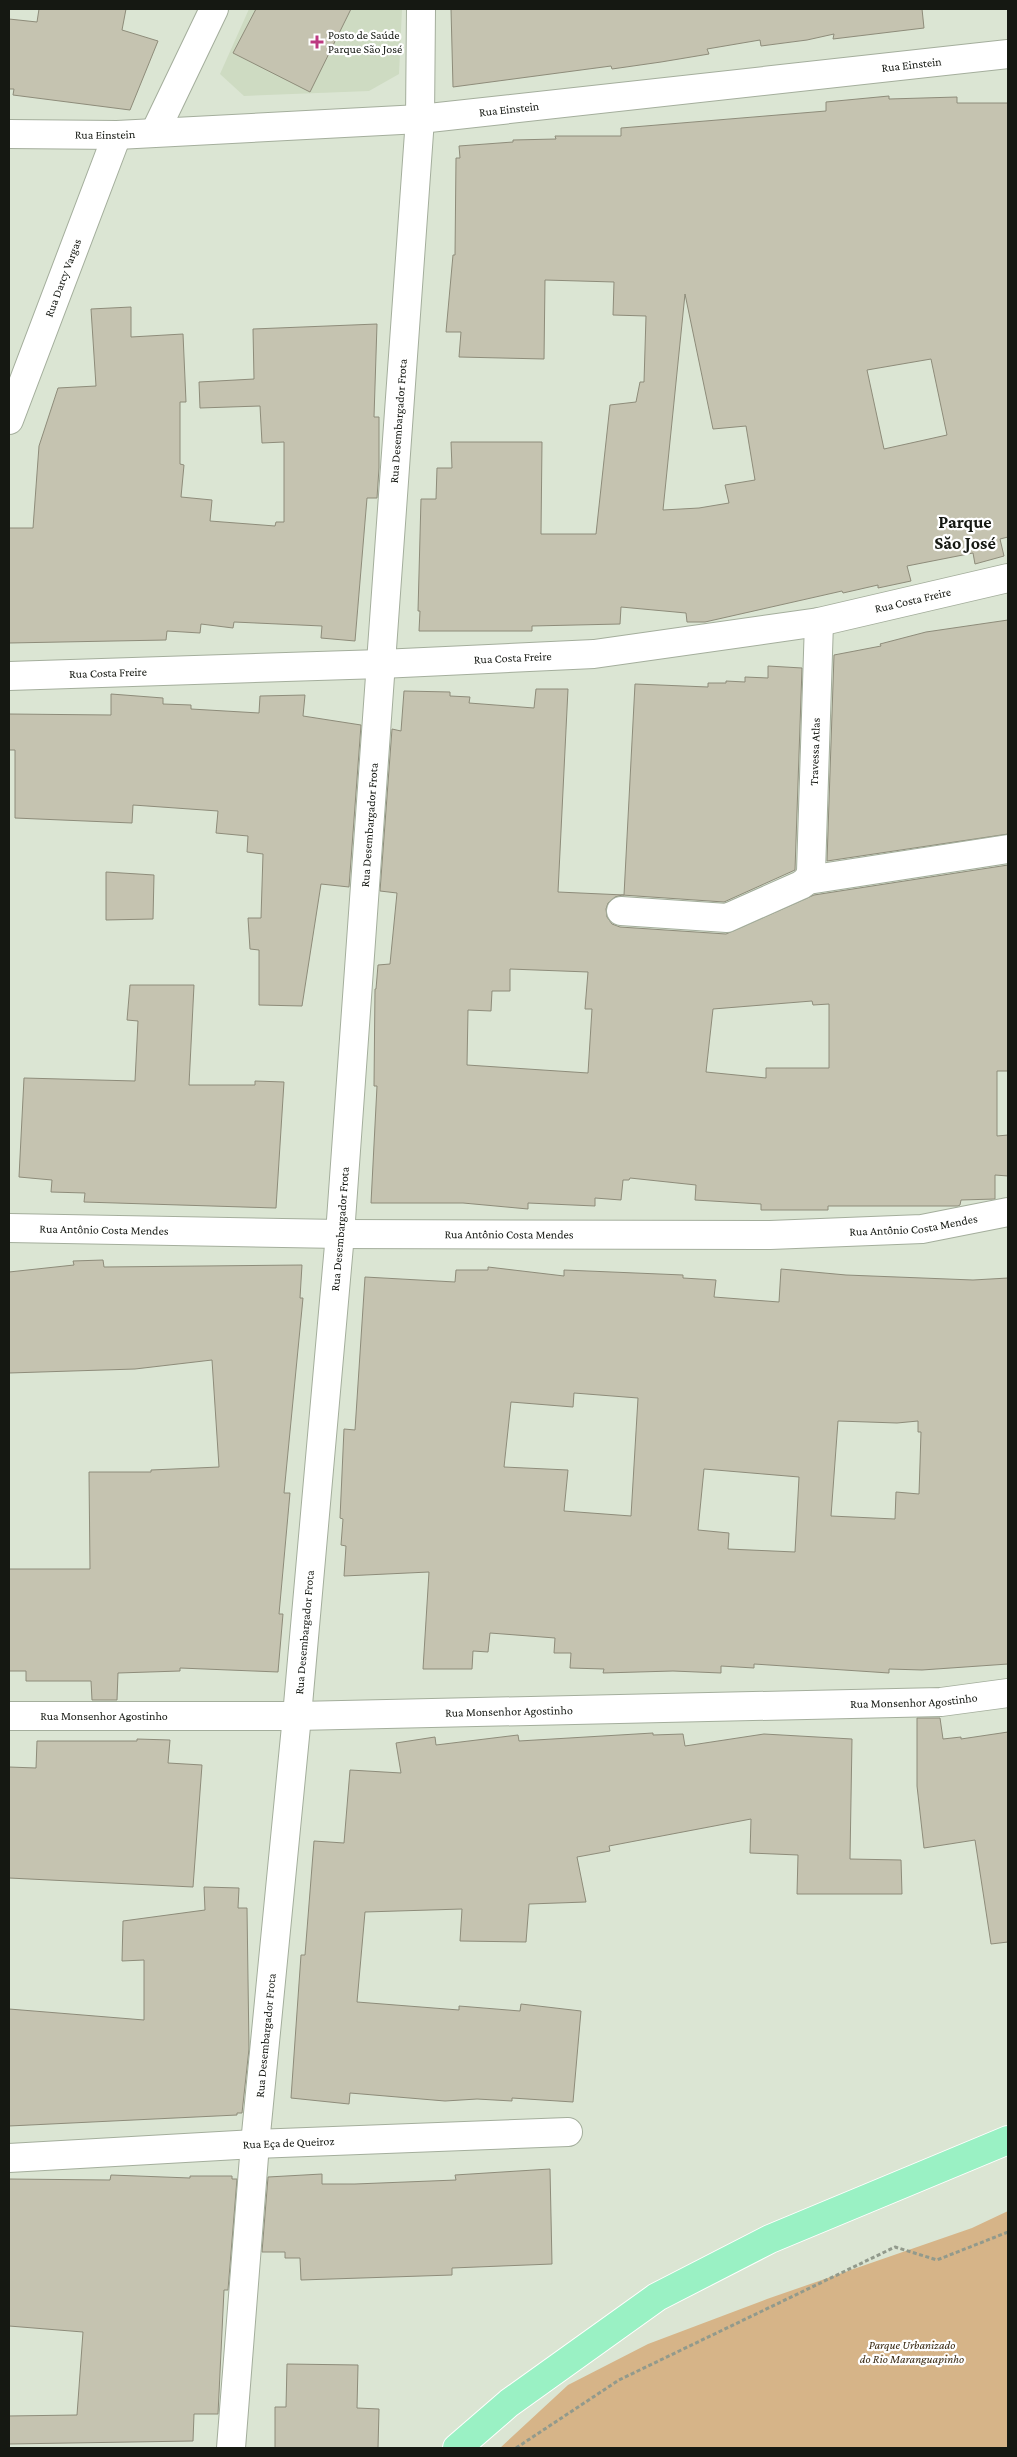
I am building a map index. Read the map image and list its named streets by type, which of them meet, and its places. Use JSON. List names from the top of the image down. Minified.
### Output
{"streets":{"street":["Rua Einstein","Rua Darcy Vargas","Rua Desembargador Frota","Rua Costa Freire","Travessa Atlas","Rua Antônio Costa Mendes","Rua Monsenhor Agostinho","Rua Eça de Queiroz"]},"crossings":[["Rua Einstein","Rua Darcy Vargas"],["Rua Einstein","Rua Desembargador Frota"],["Rua Desembargador Frota","Rua Costa Freire"],["Rua Desembargador Frota","Rua Antônio Costa Mendes"],["Rua Desembargador Frota","Rua Monsenhor Agostinho"],["Rua Desembargador Frota","Rua Eça de Queiroz"],["Rua Costa Freire","Travessa Atlas"]],"districts":["Parque Săo José"],"parks":["Parque Urbanizado do Rio Maranguapinho"],"places":{"health":["Posto de Saúde Parque São José"]}}
